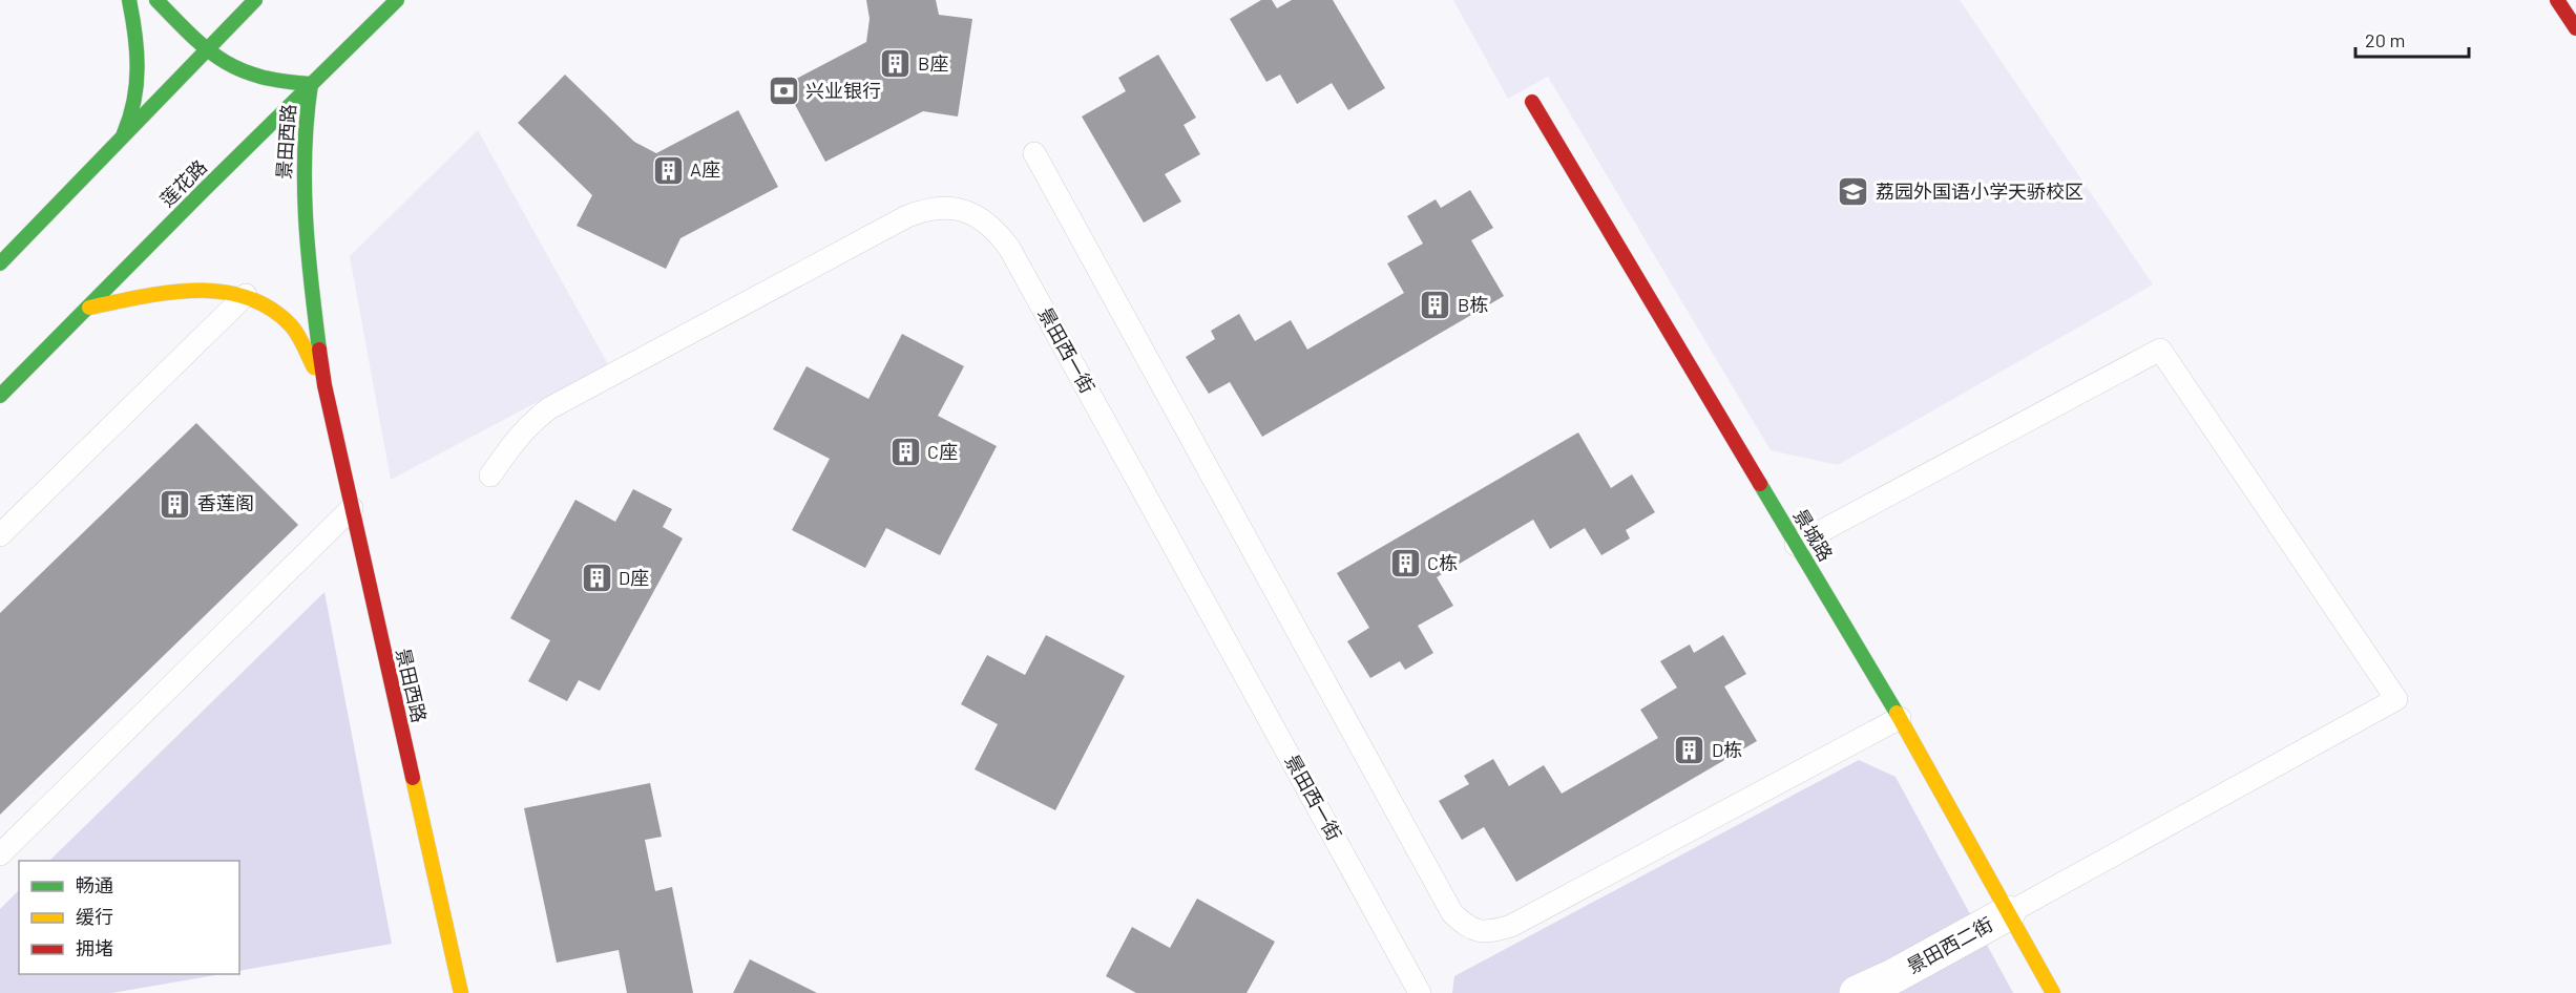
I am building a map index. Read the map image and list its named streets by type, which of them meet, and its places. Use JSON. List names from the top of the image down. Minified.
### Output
{"streets":{"street":["景田西路","莲花路","景城路","景田西二街"],"lane":["景田西一街"]},"crossings":[["景田西路","莲花路"],["景城路","景田西二街"]],"places":{"building":["B座","A座","B栋","C座","香莲阁","C栋","D座","D栋"],"bank":["兴业银行"],"school or university":["荔园外国语小学天骄校区"]},"legend":["畅通","缓行","拥堵"],"scale_bar":"20 m"}
